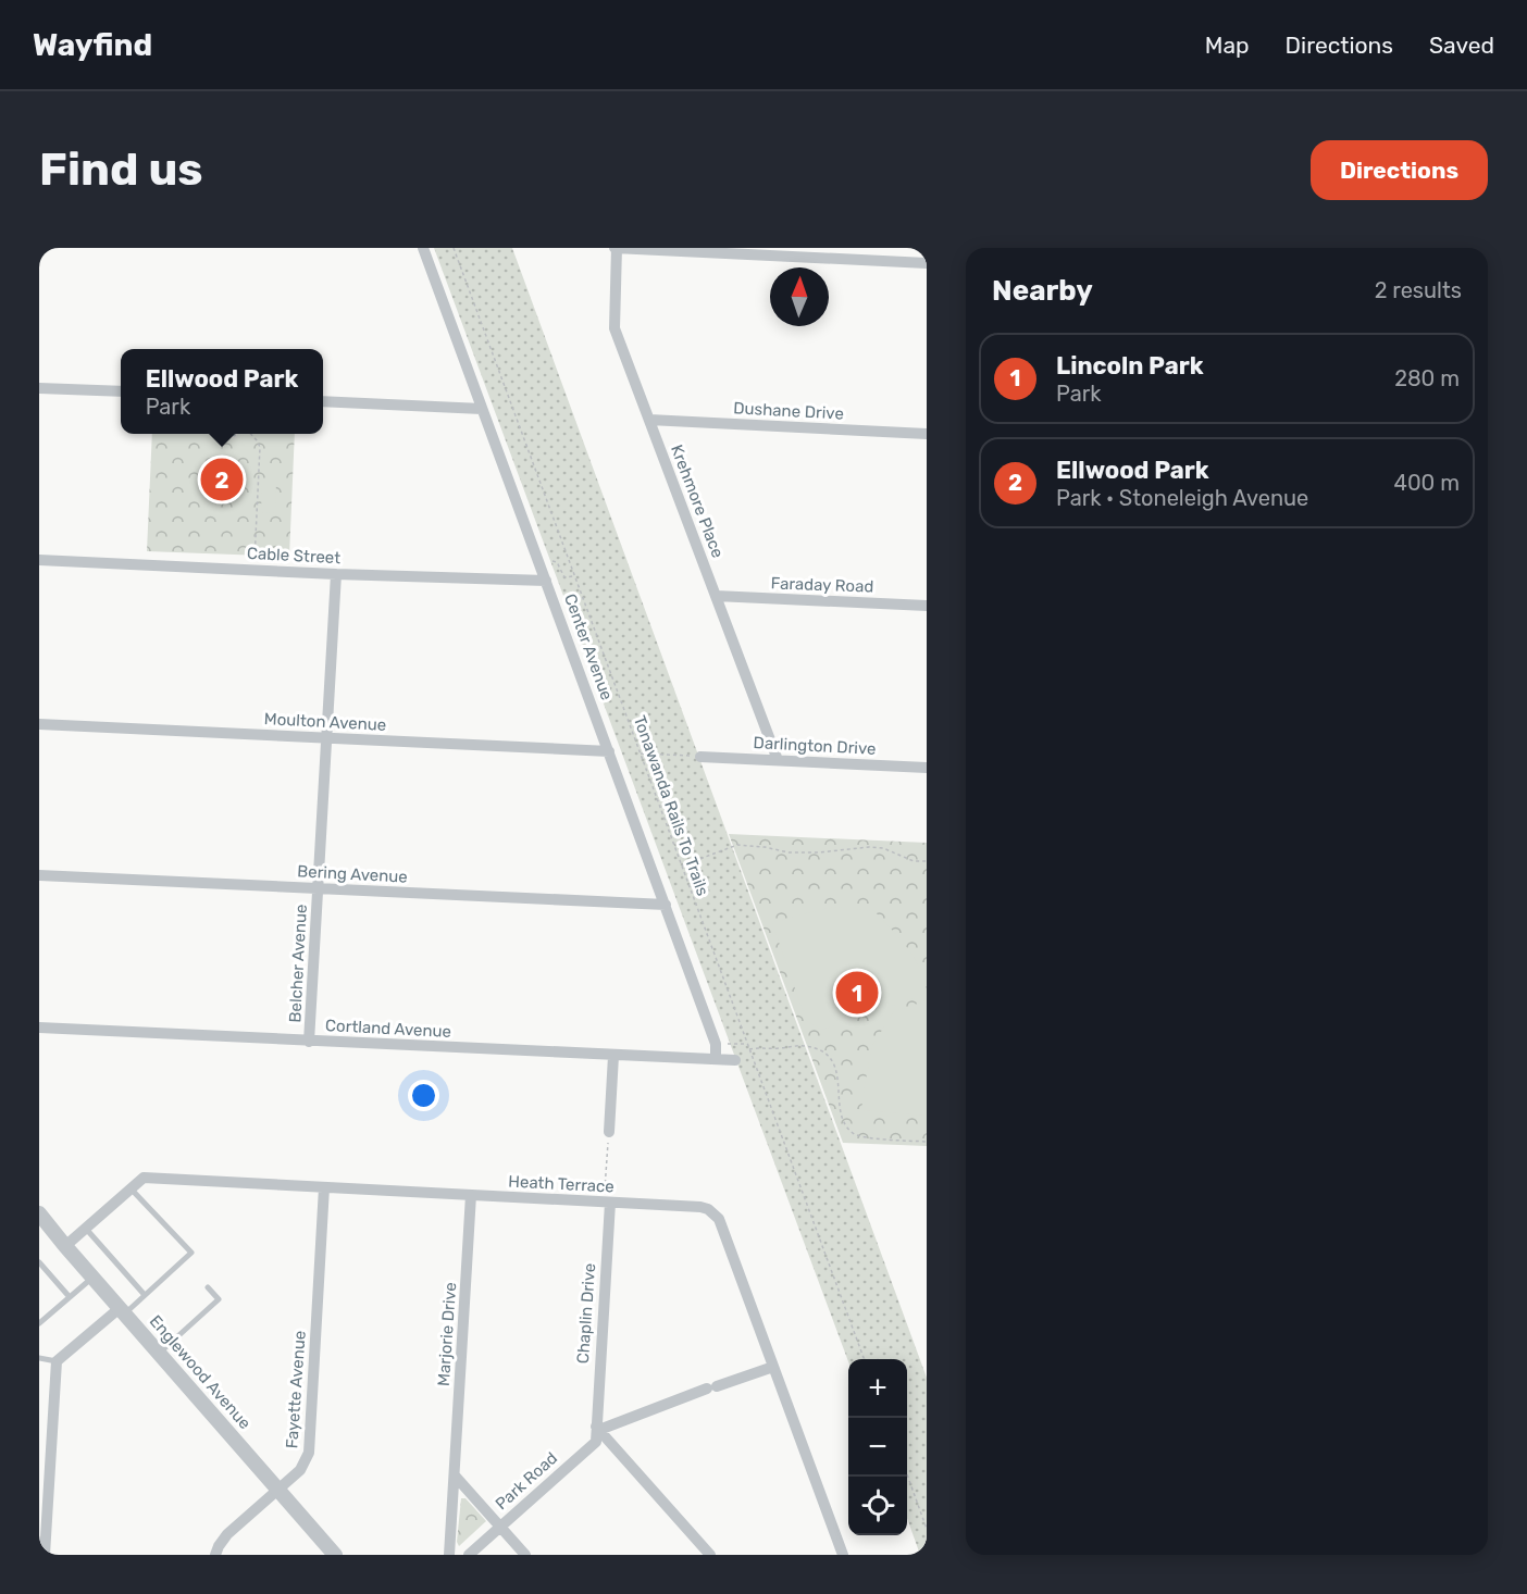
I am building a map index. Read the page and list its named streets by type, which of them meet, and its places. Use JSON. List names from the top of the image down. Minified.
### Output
{"streets":{"street":["Dushane Drive","Krehmore Place","Cable Street","Faraday Road","Center Avenue","Moulton Avenue","Darlington Drive","Bering Avenue","Belcher Avenue","Cortland Avenue","Heath Terrace","Chaplin Drive","Marjorie Drive","Englewood Avenue","Fayette Avenue","Park Road"],"path":["Tonawanda Rails To Trails"]},"crossings":[["Dushane Drive","Krehmore Place"],["Krehmore Place","Faraday Road"],["Krehmore Place","Darlington Drive"],["Cable Street","Center Avenue"],["Cable Street","Belcher Avenue"],["Center Avenue","Moulton Avenue"],["Center Avenue","Bering Avenue"],["Center Avenue","Cortland Avenue"],["Moulton Avenue","Belcher Avenue"],["Bering Avenue","Belcher Avenue"],["Belcher Avenue","Cortland Avenue"],["Heath Terrace","Chaplin Drive"],["Heath Terrace","Marjorie Drive"],["Heath Terrace","Englewood Avenue"],["Heath Terrace","Fayette Avenue"],["Chaplin Drive","Park Road"],["Englewood Avenue","Fayette Avenue"]],"north":"top","page":{"header":"Wayfind","nav":["Map","Directions","Saved"],"buttons":"Directions","title":"Find us","heading":["Nearby","2 results"],"list":[{"mark":"1","name":"Lincoln Park","note":"Park","value":"280 m"},{"mark":"2","name":"Ellwood Park","note":"Park · Stoneleigh Avenue","value":"400 m"}],"popup":["Ellwood Park","Park"],"pins":["2","1"],"map_buttons":["+","−"]}}
